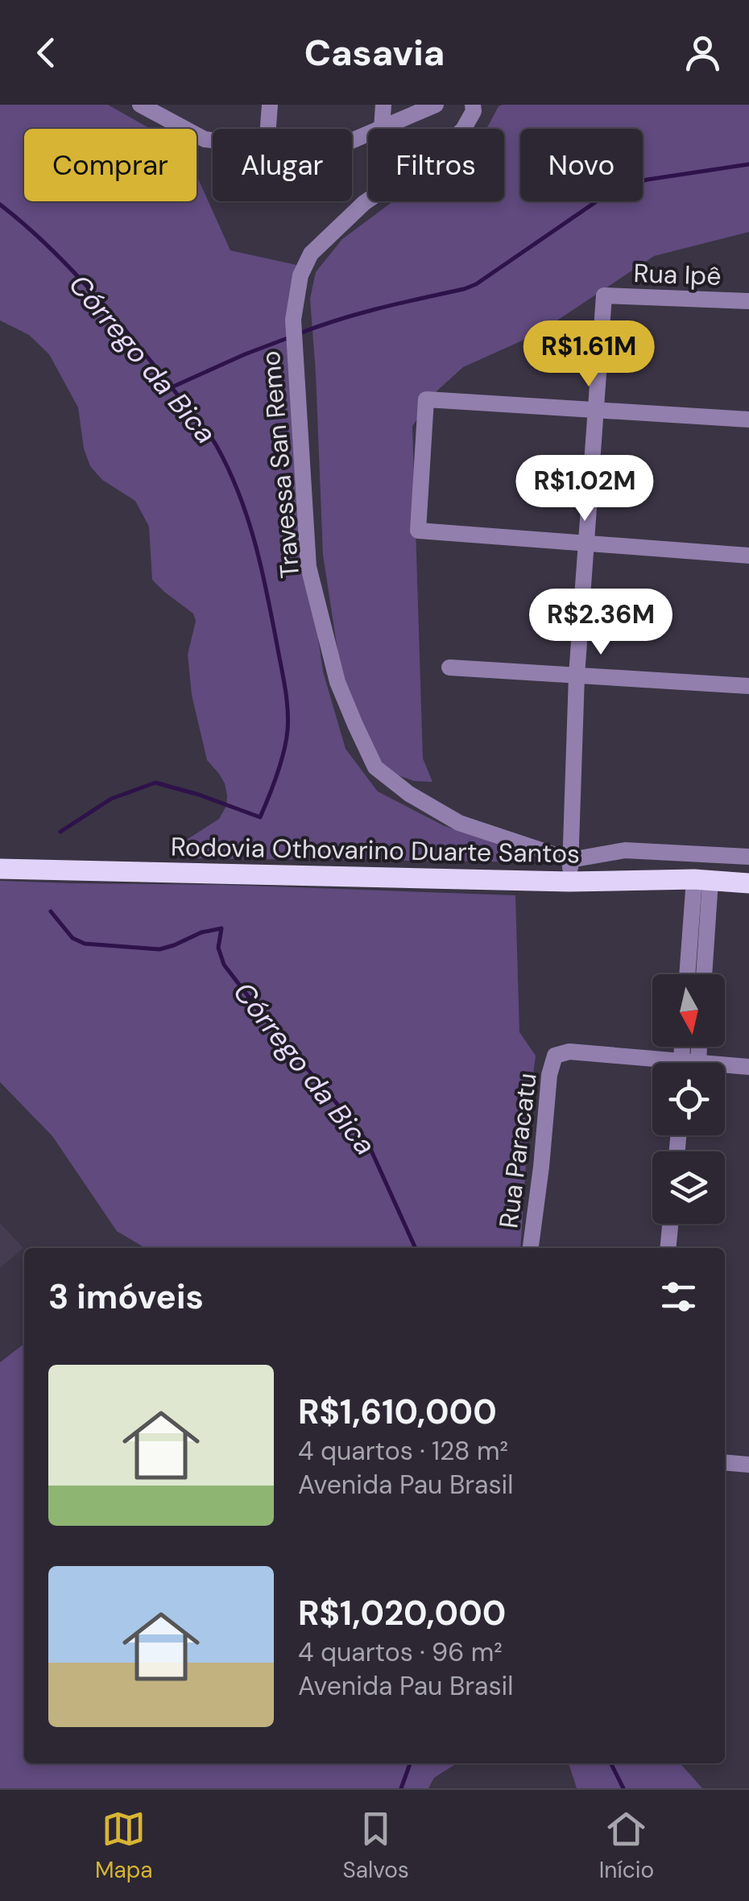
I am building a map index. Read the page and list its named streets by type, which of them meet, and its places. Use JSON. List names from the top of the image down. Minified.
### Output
{"streets":{"main road":["Rodovia Othovarino Duarte Santos"],"street":["Rua Ipê","Travessa San Remo","Rua Paracatu"]},"crossings":[["Travessa San Remo","Rodovia Othovarino Duarte Santos"]],"water":["Córrego da Bica"],"north":"bottom","page":{"header":"Casavia","chip":["Comprar","Alugar","Filtros","Novo"],"price":["R$1.61M","R$1.02M","R$2.36M"],"heading":"3 imóveis","list":[{"name":"R$1,610,000","note":"4 quartos · 128 m² · Avenida Pau Brasil"},{"name":"R$1,020,000","note":"4 quartos · 96 m² · Avenida Pau Brasil"}],"tabs":["Mapa","Salvos","Início"]}}
